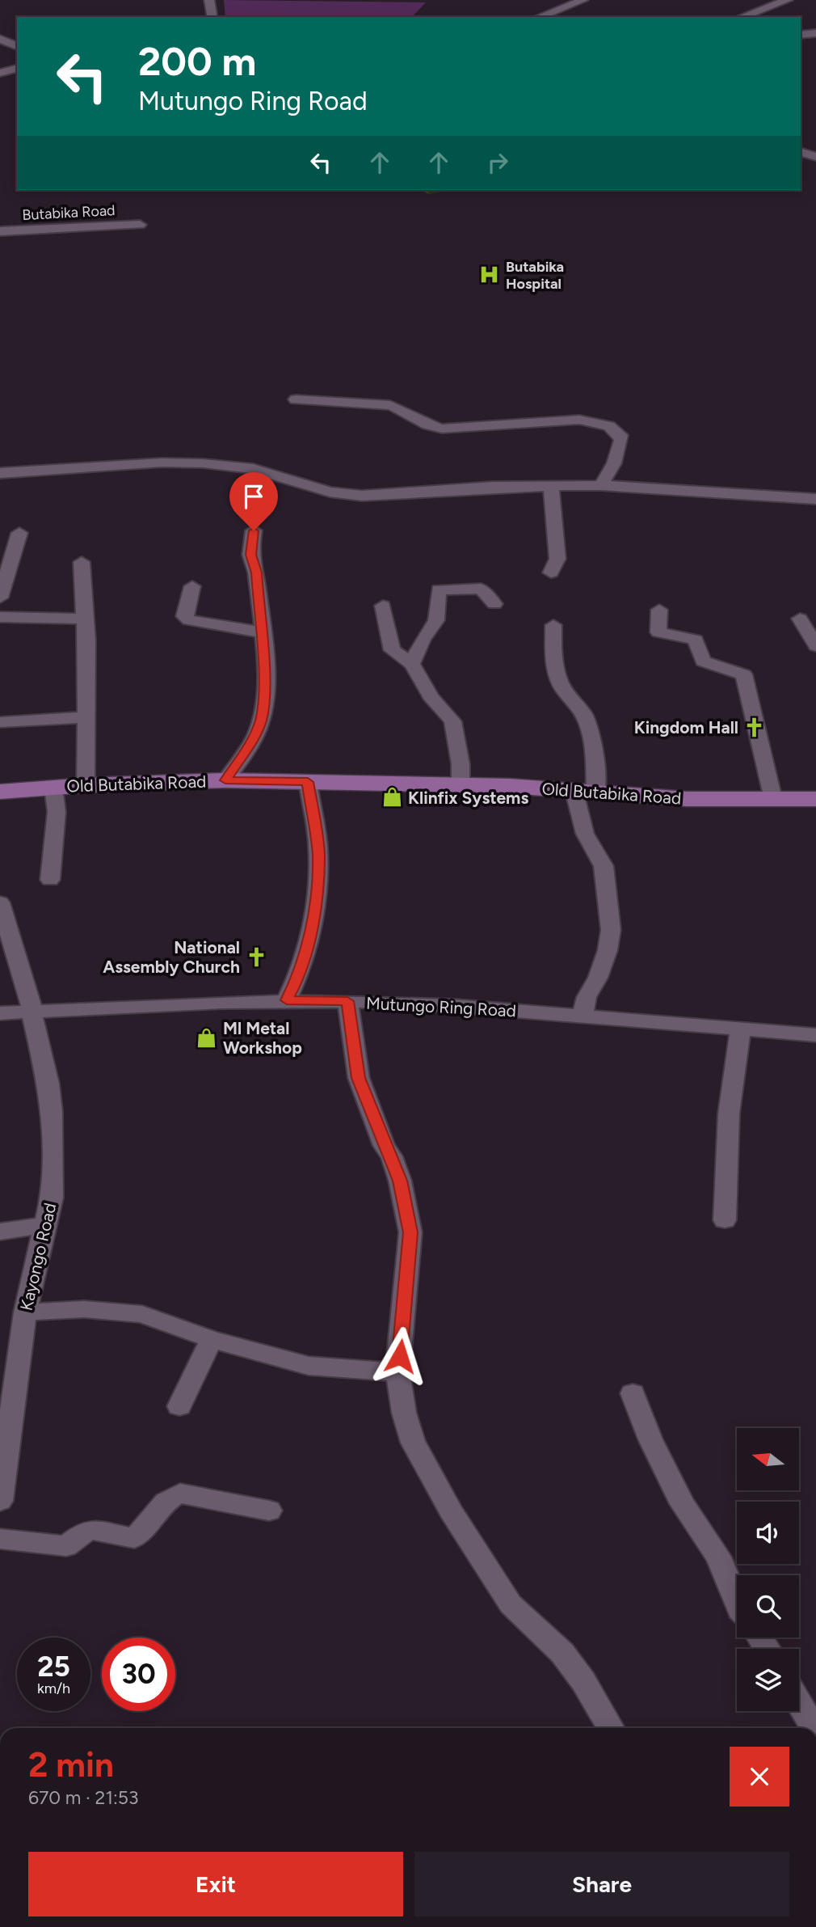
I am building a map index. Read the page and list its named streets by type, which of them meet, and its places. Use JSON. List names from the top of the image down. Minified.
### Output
{"streets":{"main road":["Old Butabika Road"],"street":["Butabika Road","Mutungo Ring Road","Kayongo Road"]},"crossings":[["Mutungo Ring Road","Kayongo Road"]],"places":{"hospital":["Butabika Hospital"],"church":["Kingdom Hall","National Assembly Church"],"shop":["Klinfix Systems","Ml Metal Workshop"]},"north":"left","page":{"turn":["200 m","Mutungo Ring Road"],"speed":"25 km/h","limit":"30","heading":["2 min","670 m · 21:53"],"buttons":["Exit","Share"]}}
